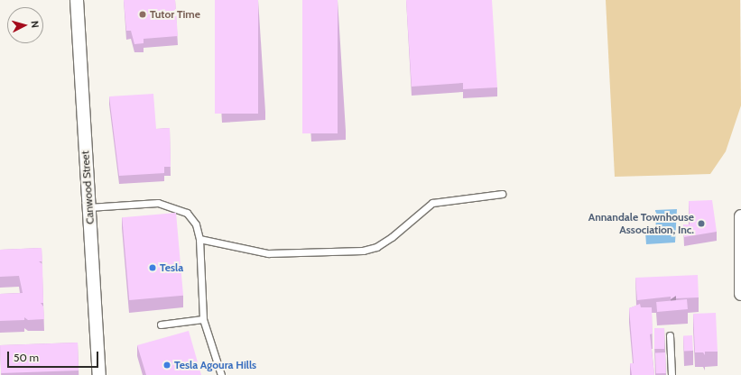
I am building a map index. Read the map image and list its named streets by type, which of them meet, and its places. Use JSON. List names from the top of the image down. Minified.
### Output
{"streets":{"street":["Canwood Street"]},"places":["Tutor Time","Annandale Townhouse Association, Inc.","Tesla","Tesla Agoura Hills"],"scale_bar":"50 m","north":"right"}
